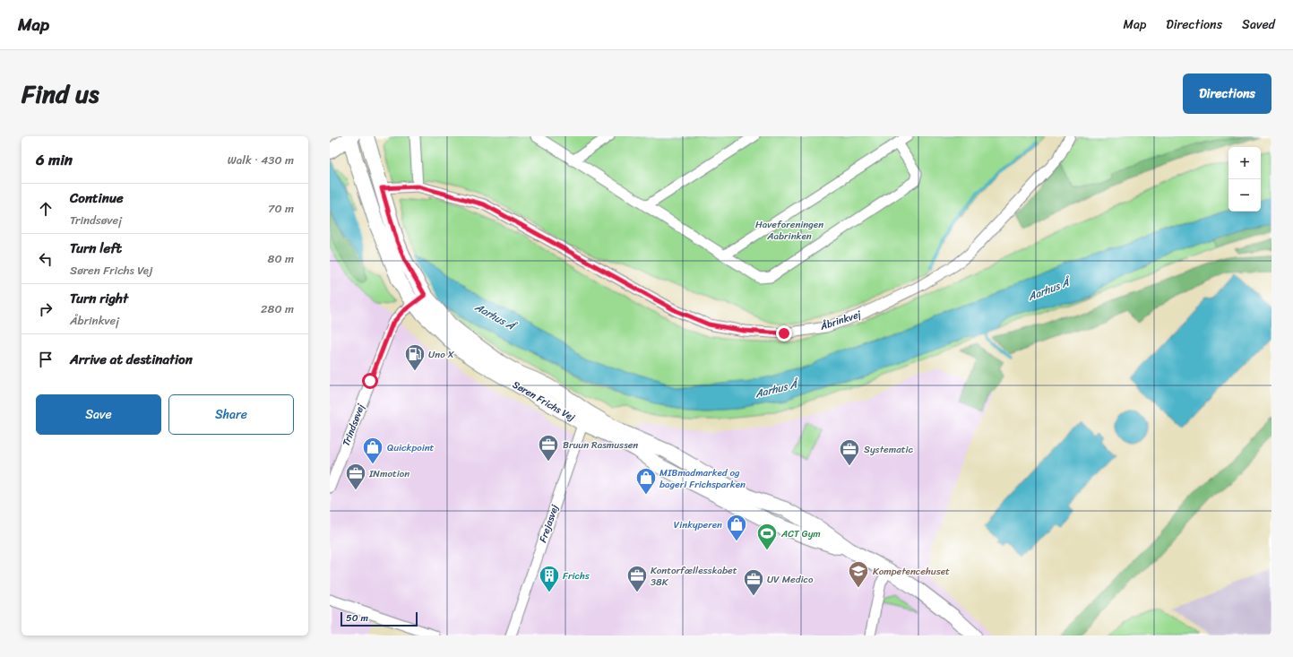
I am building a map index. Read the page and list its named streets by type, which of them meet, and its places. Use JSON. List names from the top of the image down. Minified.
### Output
{"streets":{"street":["Åbrinkvej","Søren Frichs Vej","Trindsøvej","Frejasvej"]},"crossings":[["Åbrinkvej","Søren Frichs Vej"],["Søren Frichs Vej","Trindsøvej"],["Søren Frichs Vej","Frejasvej"]],"water":["Aarhus Å"],"parks":["Haveforeningen Aabrinken"],"places":{"fuel station":["Uno X"],"office":["Bruun Rasmussen","Systematic","INmotion","Kontorfællesskabet 38K","UV Medico"],"shop":["Quickpoint","MIBmadmarked og bageri Frichsparken","Vinkyperen"],"sports":["ACT Gym"],"school or university":["Kompetencehuset"],"building":["Frichs"]},"scale_bar":"50 m","page":{"header":"Map","nav":["Map","Directions","Saved"],"title":"Find us","buttons":["Directions",["Save","Share"]],"heading":["6 min","Walk · 430 m"],"map_buttons":["+","−"],"list":[["Continue","Trindsøvej","70 m"],["Turn left","Søren Frichs Vej","80 m"],["Turn right","Åbrinkvej","280 m"],"Arrive at destination"],"scale":"50 m"}}
